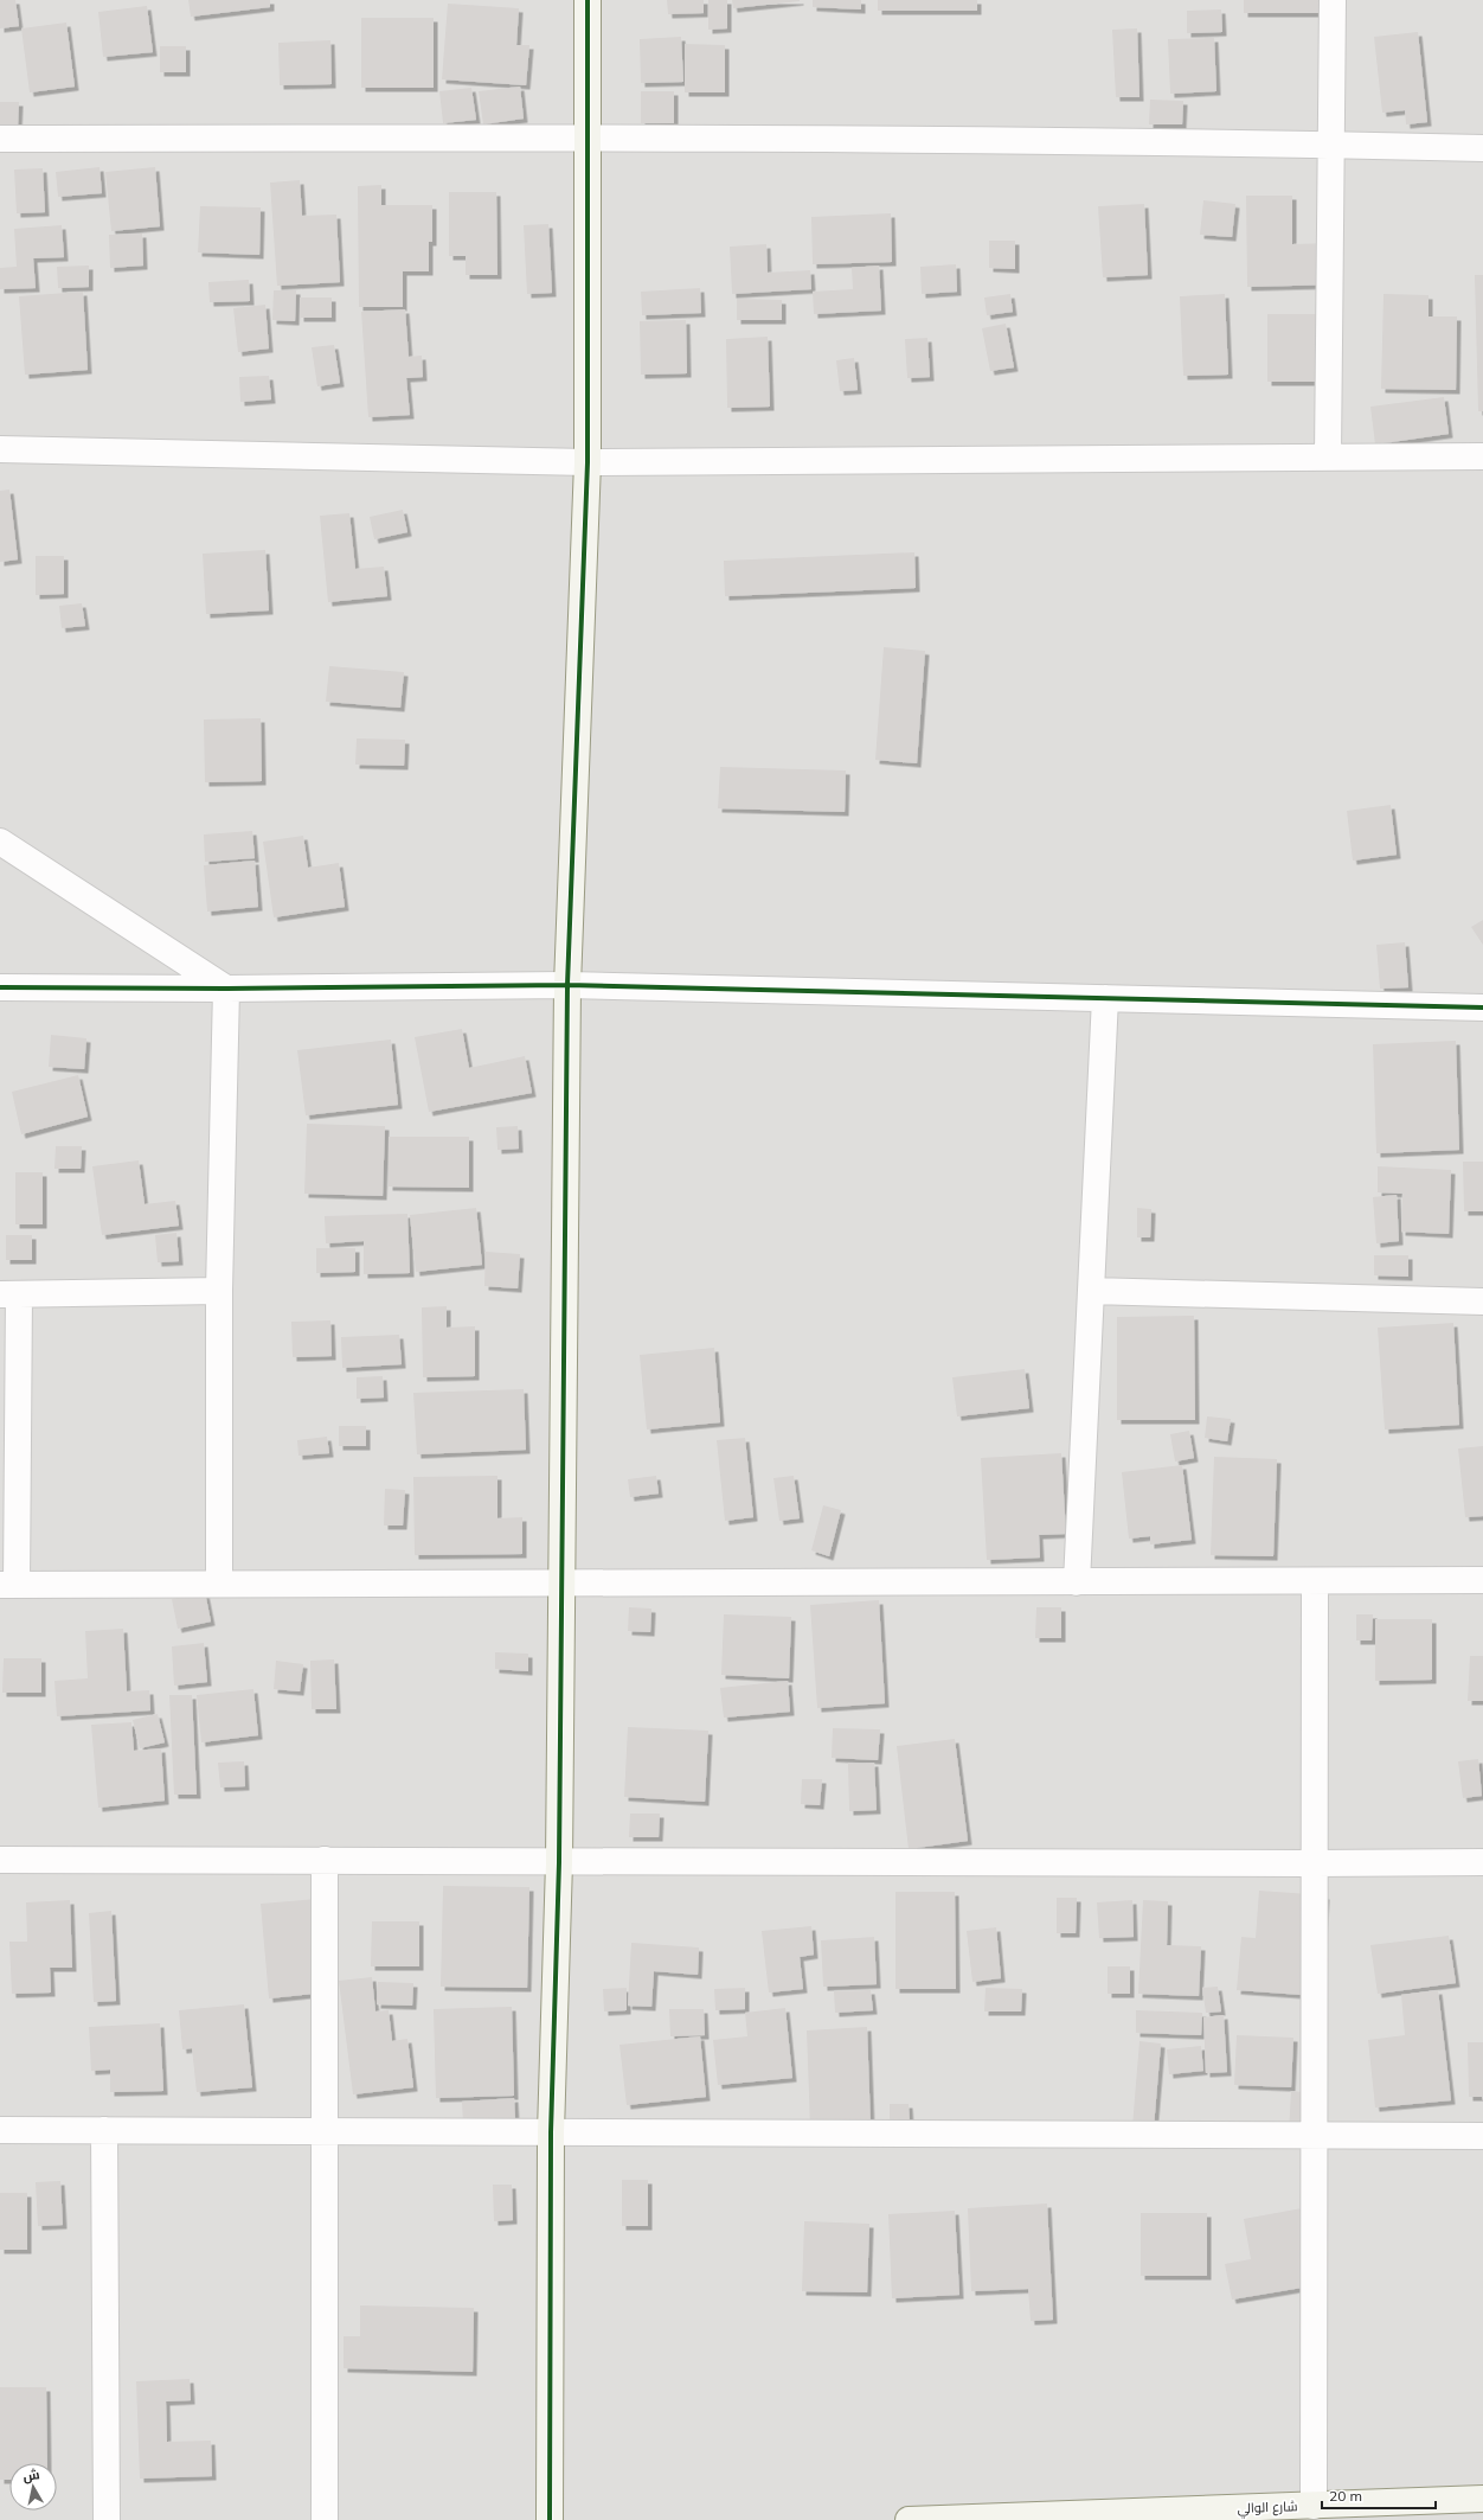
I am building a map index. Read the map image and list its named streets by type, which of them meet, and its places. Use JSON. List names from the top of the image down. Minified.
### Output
{"streets":{"street":["شارع الوالي"]},"scale_bar":"20 m","north":"top"}
